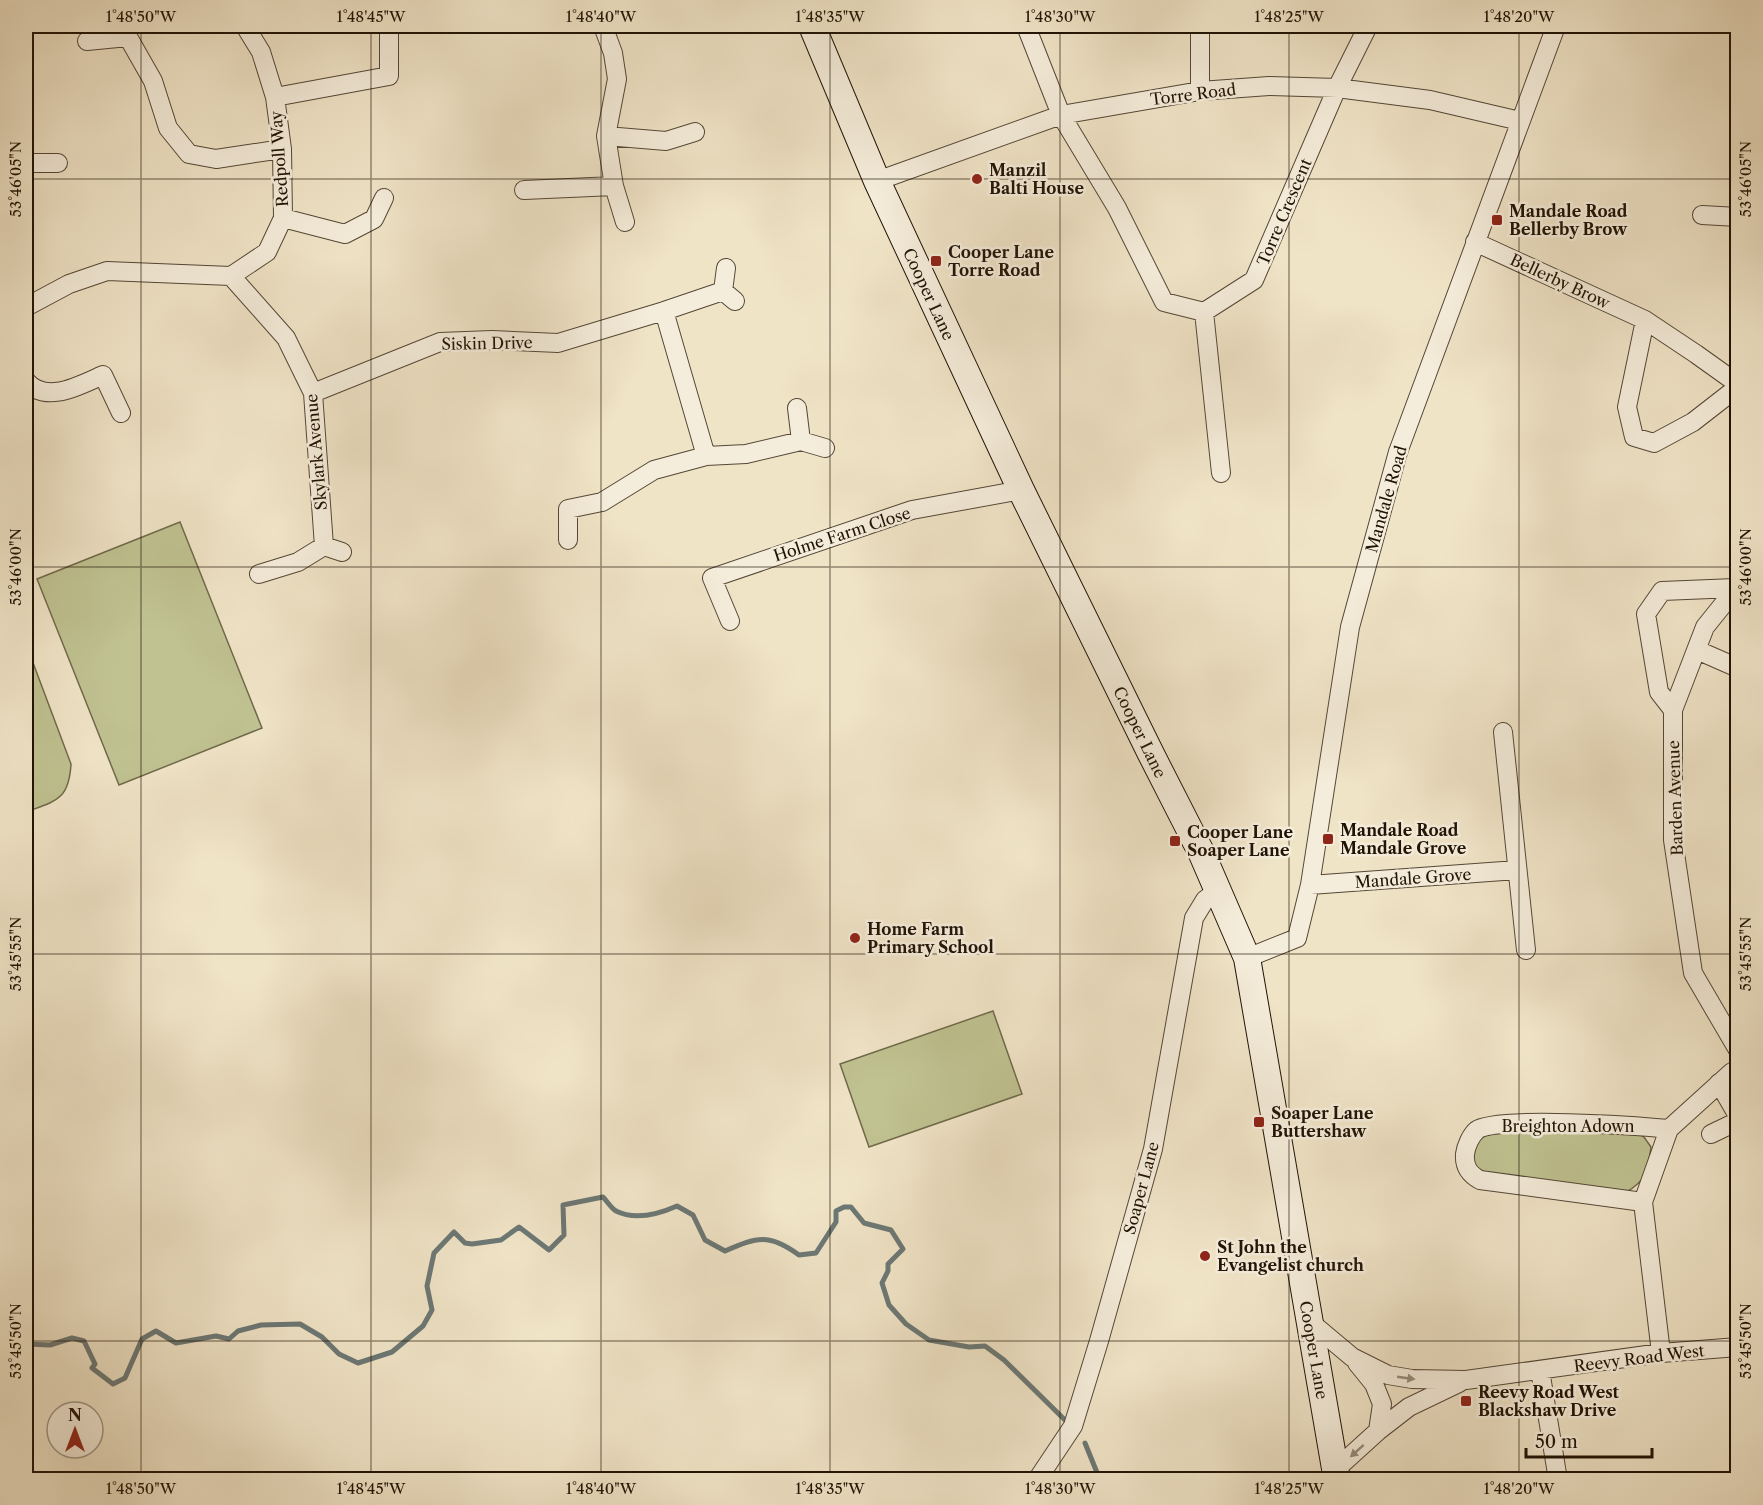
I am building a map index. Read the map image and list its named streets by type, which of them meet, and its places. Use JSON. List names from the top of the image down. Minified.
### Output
{"streets":{"main road":["Cooper Lane"],"street":["Torre Road","Redpoll Way","Torre Crescent","Bellerby Brow","Siskin Drive","Skylark Avenue","Mandale Road","Holme Farm Close","Barden Avenue","Mandale Grove","Breighton Adown","Soaper Lane","Reevy Road West"]},"crossings":[["Torre Road","Torre Crescent"],["Torre Road","Cooper Lane"],["Torre Road","Mandale Road"],["Redpoll Way","Skylark Avenue"],["Bellerby Brow","Mandale Road"],["Cooper Lane","Mandale Road"],["Cooper Lane","Holme Farm Close"],["Cooper Lane","Soaper Lane"],["Siskin Drive","Skylark Avenue"],["Mandale Road","Mandale Grove"]],"places":{"other":["Manzil Balti House","Home Farm Primary School","St John the Evangelist church"],"transit":["Mandale Road Bellerby Brow","Cooper Lane Torre Road","Mandale Road Mandale Grove","Cooper Lane Soaper Lane","Soaper Lane Buttershaw","Reevy Road West Blackshaw Drive"]},"scale_bar":"50 m","north":"top","coordinates":["1°48'50\"W","1°48'45\"W","1°48'40\"W","1°48'35\"W","1°48'30\"W","1°48'25\"W","1°48'20\"W","53°46'05\"N","53°46'00\"N","53°45'55\"N","53°45'50\"N"]}
